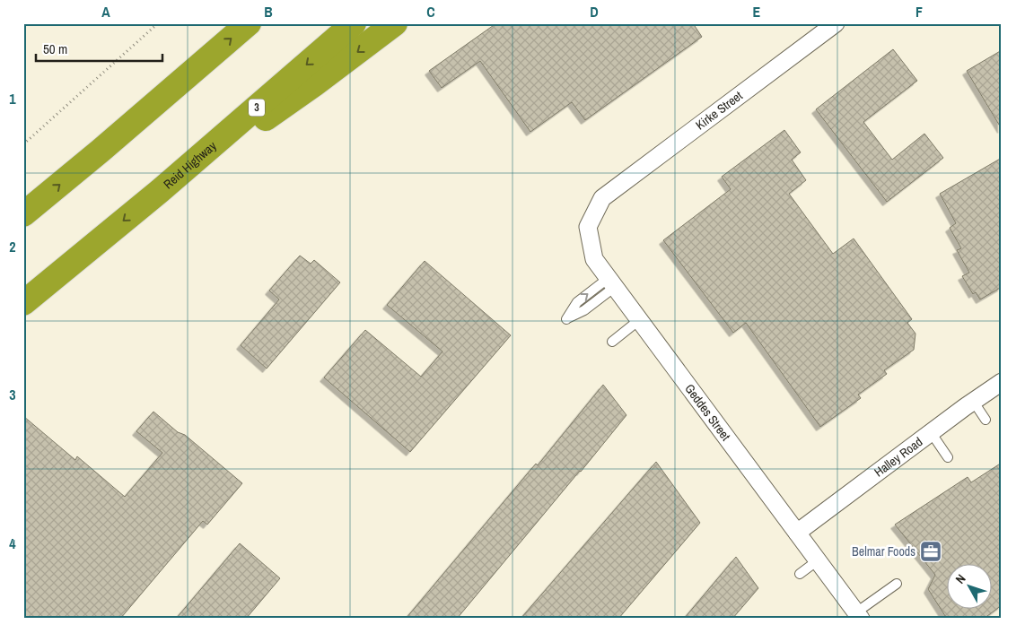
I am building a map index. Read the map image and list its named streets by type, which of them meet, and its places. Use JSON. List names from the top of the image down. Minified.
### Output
{"streets":{"highway":["3","Reid Highway"],"street":["Kirke Street","Geddes Street","Halley Road"]},"crossings":[["Kirke Street","Geddes Street"],["Geddes Street","Halley Road"]],"places":{"office":["Belmar Foods"]},"scale_bar":"50 m","north":"top left","grid":{"columns":["A","B","C","D","E","F"],"rows":["1","2","3","4"]}}
